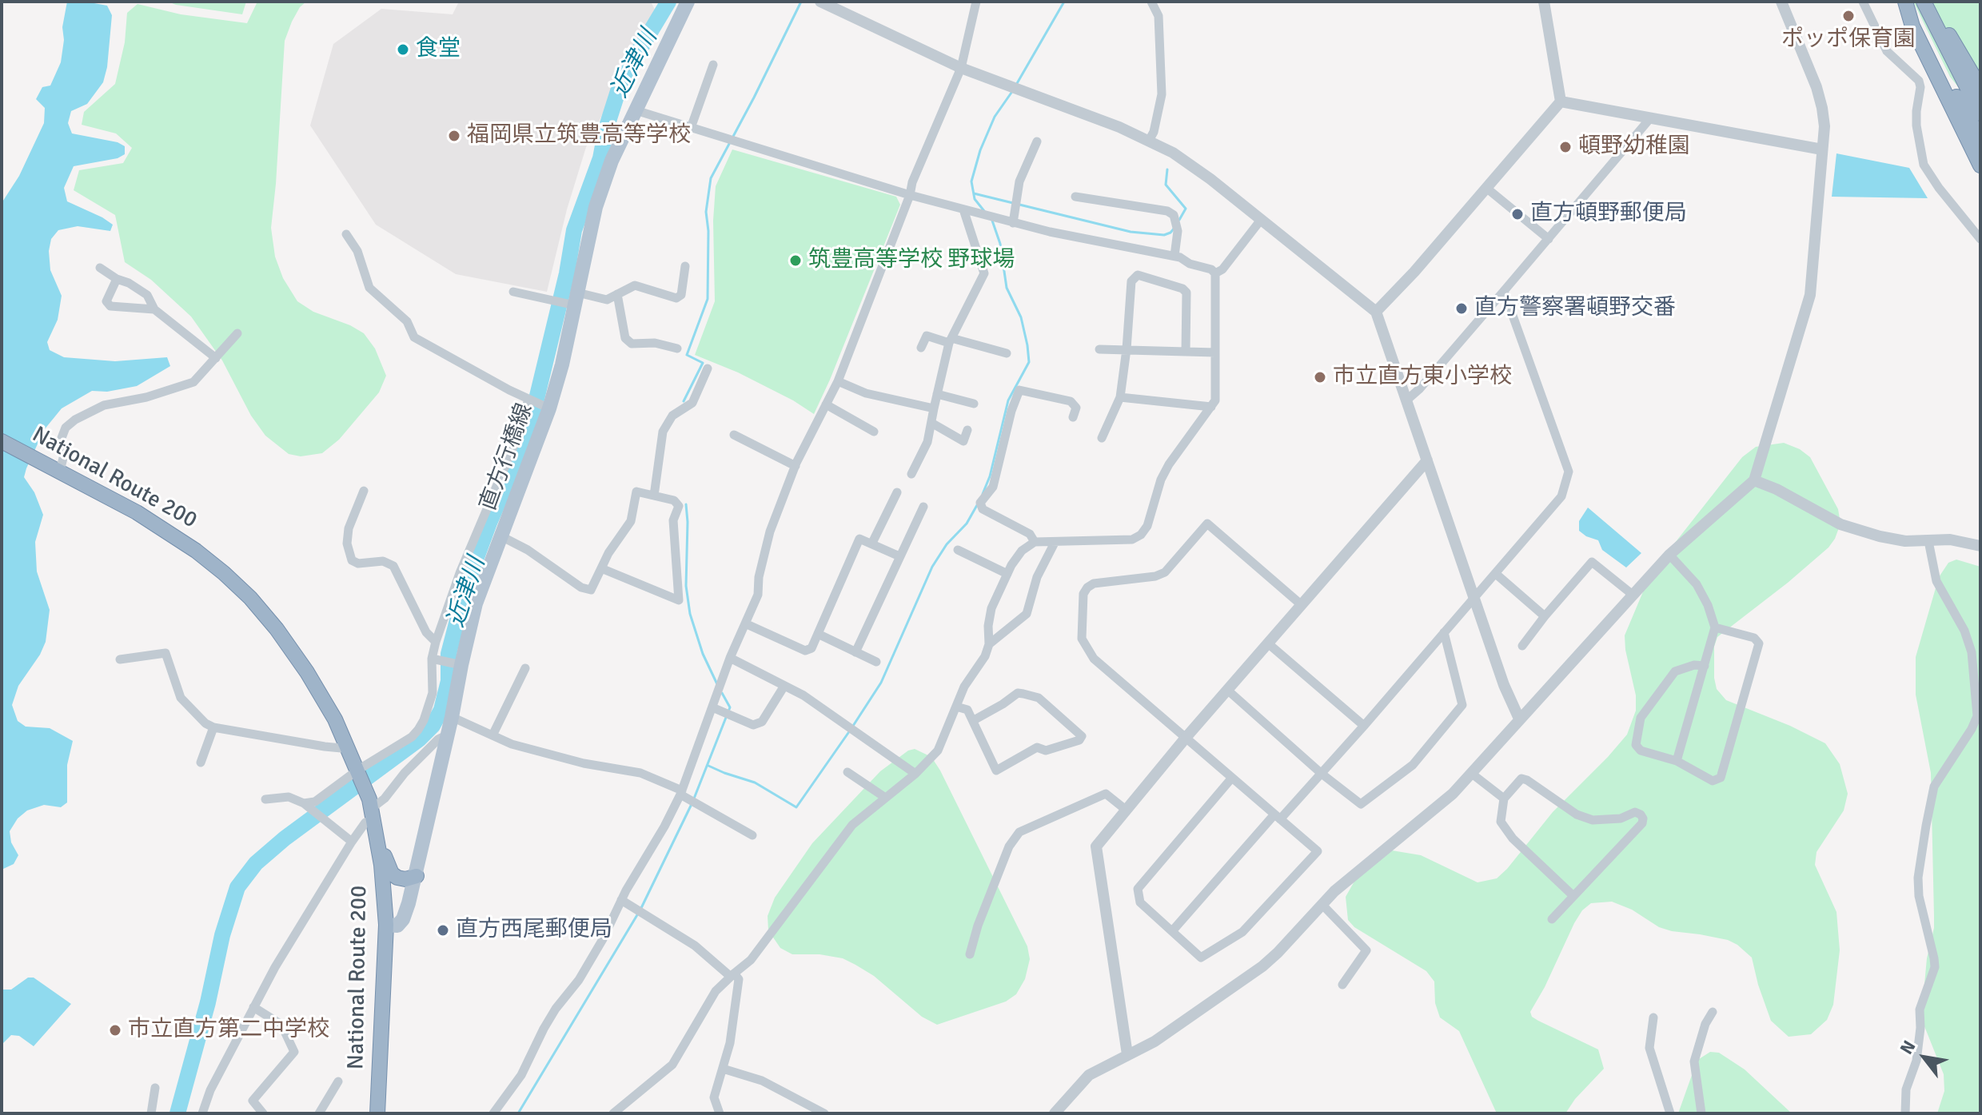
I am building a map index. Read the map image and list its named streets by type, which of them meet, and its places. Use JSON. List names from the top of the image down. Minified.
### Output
{"streets":{"highway":["National Route 200"],"main road":["直方行橋線"]},"crossings":[["直方行橋線","National Route 200"]],"water":["近津川"],"places":["ポッポ保育園","食堂","福岡県立筑豊高等学校","頓野幼稚園","直方頓野郵便局","筑豊高等学校 野球場","直方警察署頓野交番","市立直方東小学校","直方西尾郵便局","市立直方第二中学校"],"north":"top left"}
